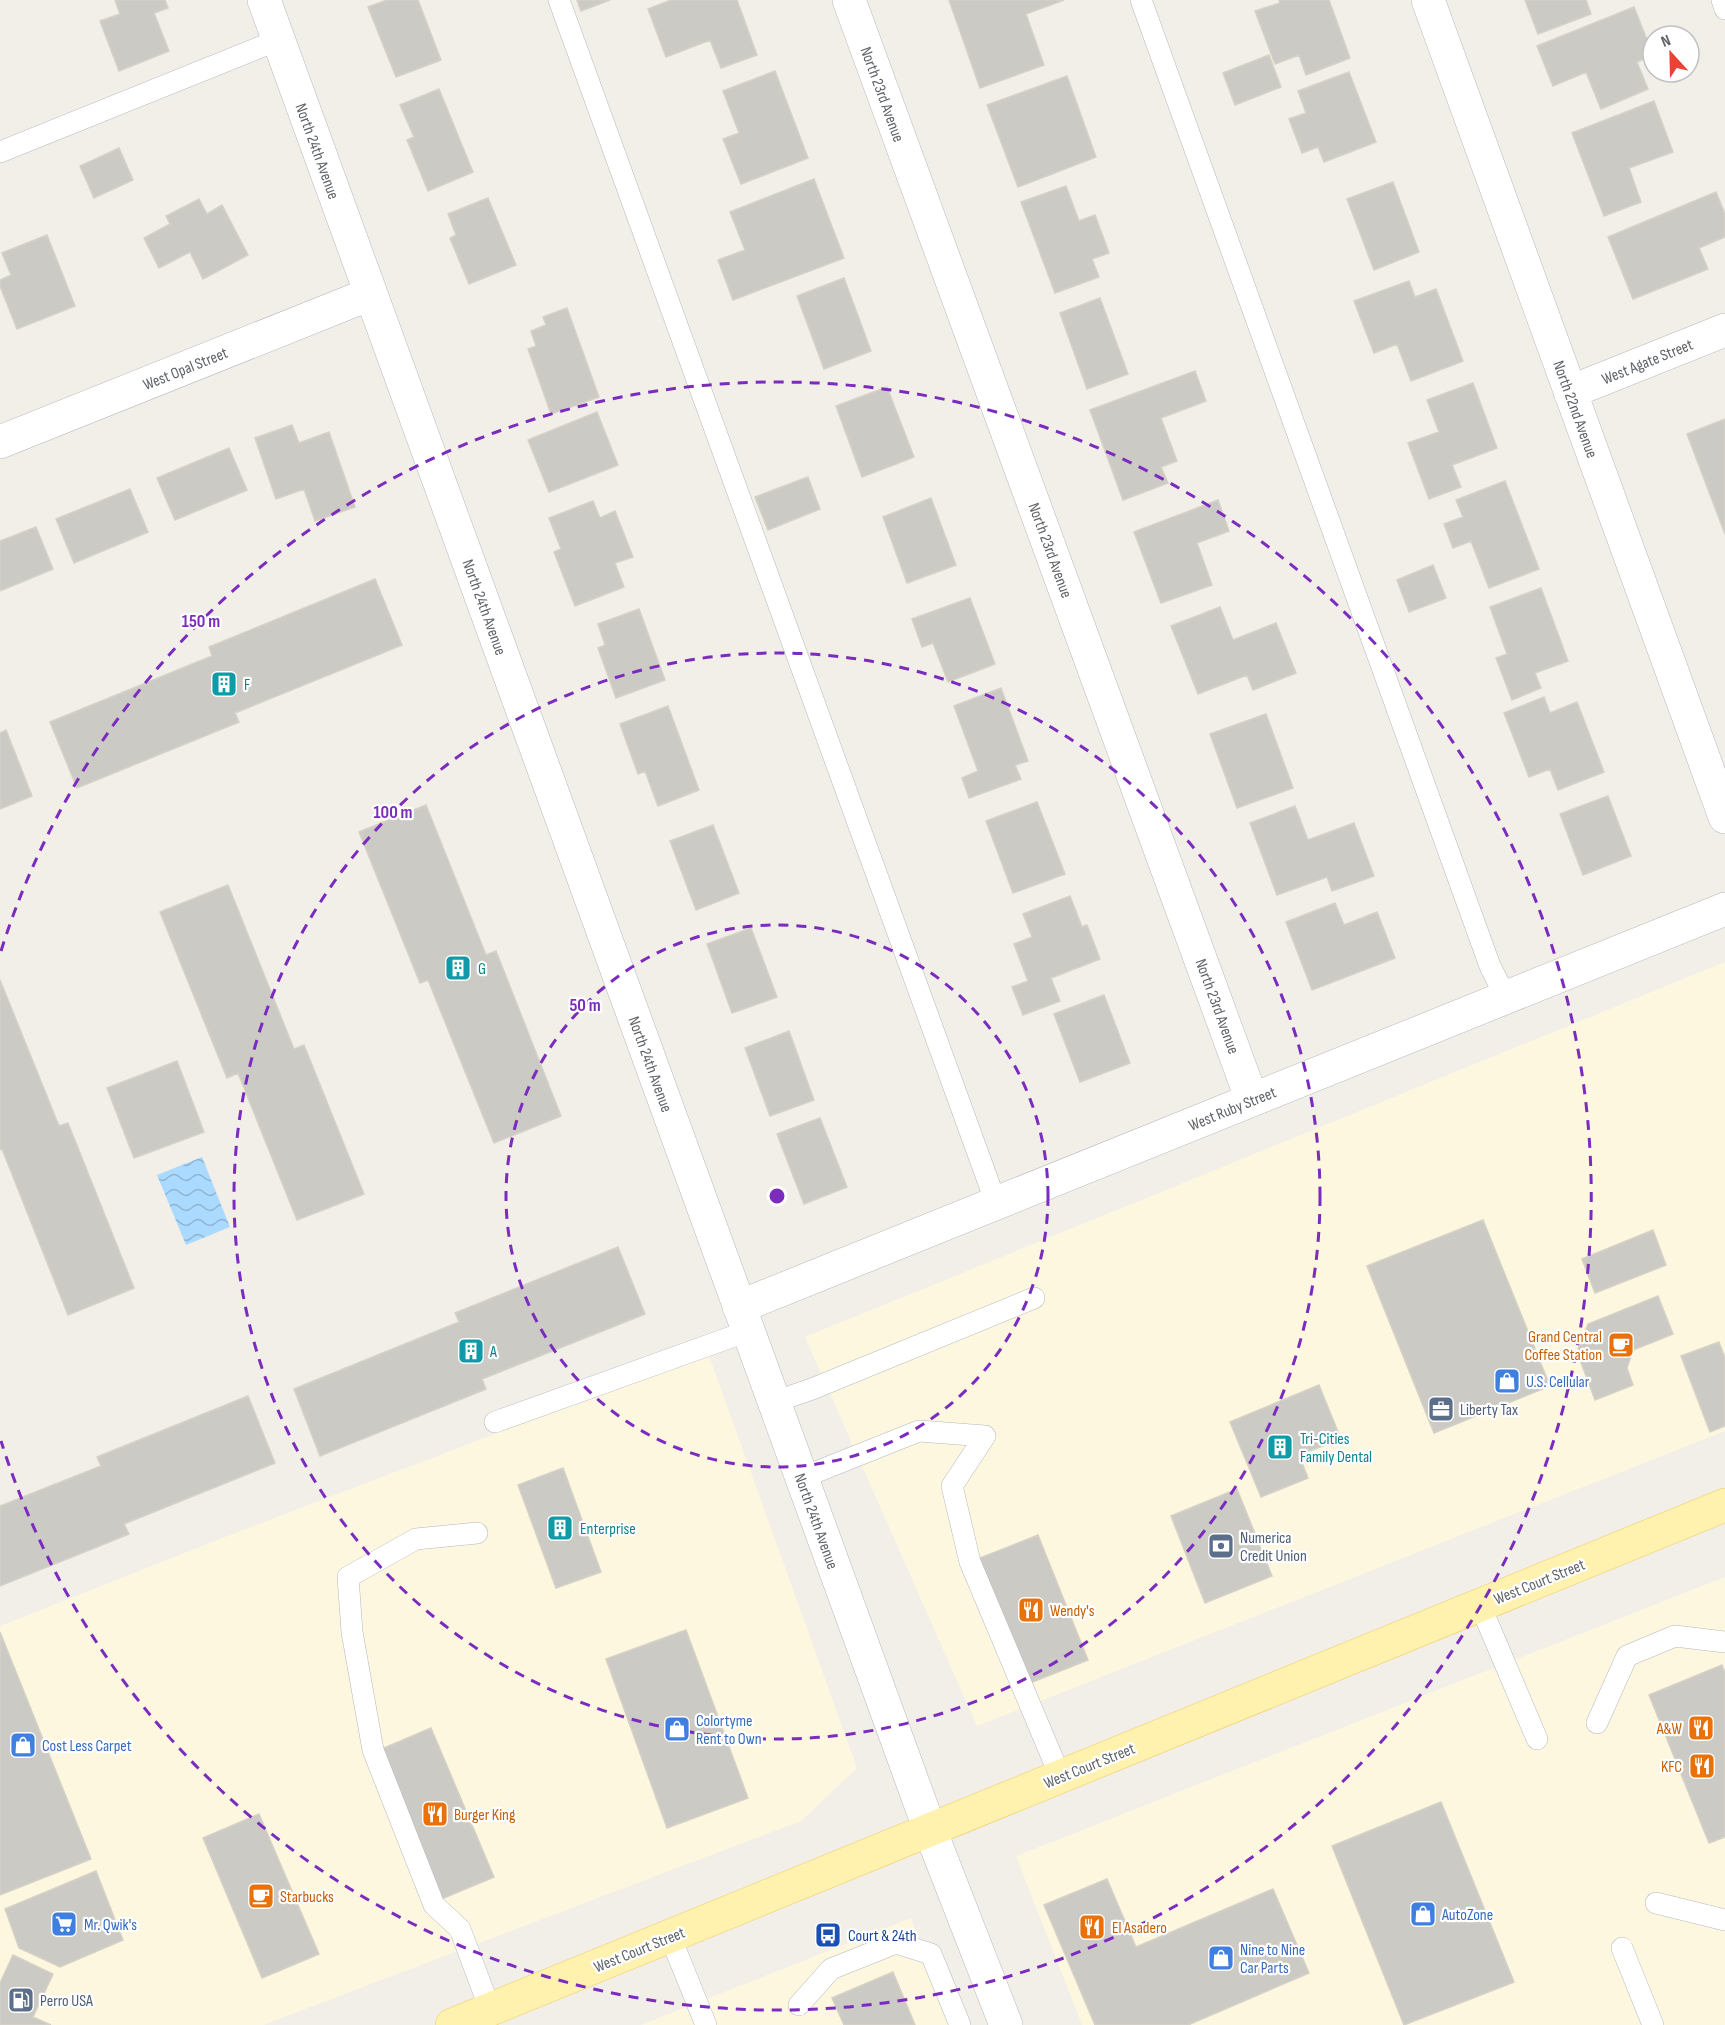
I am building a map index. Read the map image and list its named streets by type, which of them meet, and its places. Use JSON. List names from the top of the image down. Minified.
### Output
{"streets":{"main road":["West Court Street"],"street":["North 23rd Avenue","North 24th Avenue","West Agate Street","West Opal Street","North 22nd Avenue","West Ruby Street"]},"crossings":[["North 23rd Avenue","West Ruby Street"],["North 24th Avenue","West Opal Street"],["North 24th Avenue","West Ruby Street"],["North 24th Avenue","West Court Street"],["West Agate Street","North 22nd Avenue"]],"places":{"building":["F","G","A","Tri-Cities Family Dental","Enterprise"],"cafe":["Grand Central Coffee Station","Starbucks"],"shop":["U.S. Cellular","Colortyme Rent to Own","Cost Less Carpet","AutoZone","Nine to Nine Car Parts"],"office":["Liberty Tax"],"bank":["Numerica Credit Union"],"restaurant":["Wendy's","A&W","KFC","Burger King","El Asadero"],"supermarket":["Mr. Qwik's"],"bus stop":["Court & 24th"],"fuel station":["Perro USA"]},"north":"top","rings":["150 m","100 m","50 m"]}
